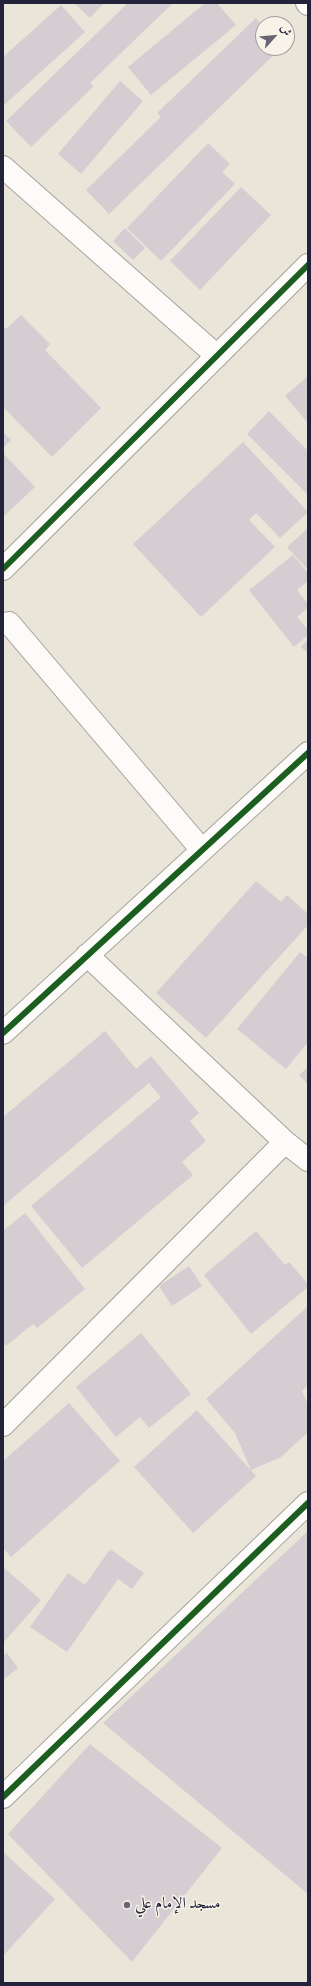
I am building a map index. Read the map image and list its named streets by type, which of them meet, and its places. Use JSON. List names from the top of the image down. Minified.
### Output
{"places":["مسجد الإمام علي"],"north":"top right"}
